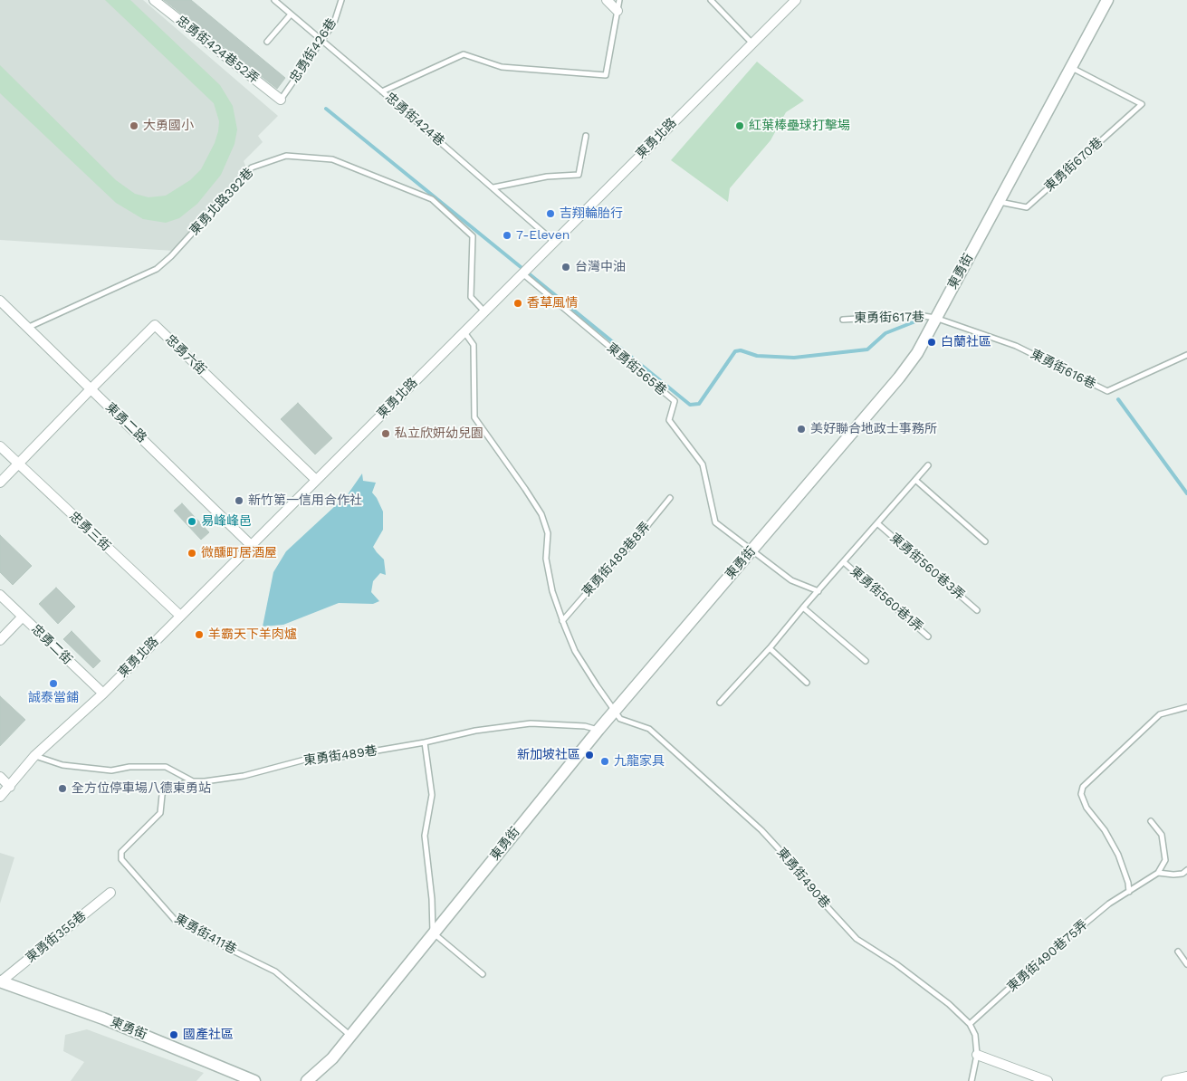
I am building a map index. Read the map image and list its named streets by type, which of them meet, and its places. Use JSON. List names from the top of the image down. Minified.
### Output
{"streets":{"street":["忠勇街424巷52弄","東勇北路","東勇街","忠勇六街","東勇二路","忠勇三街","忠勇二街","東勇街355巷"],"lane":["忠勇街426巷","忠勇街424巷","東勇街670巷","東勇北路382巷","東勇街617巷","東勇街565巷","東勇街616巷","東勇街489巷8弄","東勇街560巷3弄","東勇街560巷1弄","東勇街489巷","東勇街490巷","東勇街411巷","東勇街490巷75弄"]},"crossings":[["忠勇街424巷52弄","忠勇街426巷"],["忠勇街426巷","忠勇街424巷"],["忠勇街424巷","東勇北路"],["東勇北路","東勇北路382巷"],["東勇北路","忠勇六街"],["東勇北路","東勇街565巷"],["東勇北路","東勇二路"],["東勇北路","忠勇三街"],["東勇北路","忠勇二街"],["東勇北路","東勇街489巷"],["東勇街670巷","東勇街"],["東勇北路382巷","東勇二路"],["東勇街","東勇街617巷"],["東勇街","東勇街565巷"],["東勇街","東勇街616巷"],["東勇街","東勇街489巷"],["東勇街","東勇街490巷"],["東勇街","東勇街411巷"],["東勇街","東勇街355巷"],["東勇街617巷","東勇街616巷"],["忠勇六街","東勇二路"],["忠勇六街","忠勇三街"],["東勇街489巷","東勇街411巷"],["東勇街490巷","東勇街490巷75弄"]],"places":["大勇國小","紅葉棒壘球打擊場","吉翔輪胎行","7-Eleven","台灣中油","香草風情","白蘭社區","美好聯合地政士事務所","私立欣妍幼兒園","新竹第一信用合作社","易峰峰邑","微醺町居酒屋","羊霸天下羊肉爐","誠泰當鋪","新加坡社區","九龍家具","全方位停車場八德東勇站","國產社區"]}
